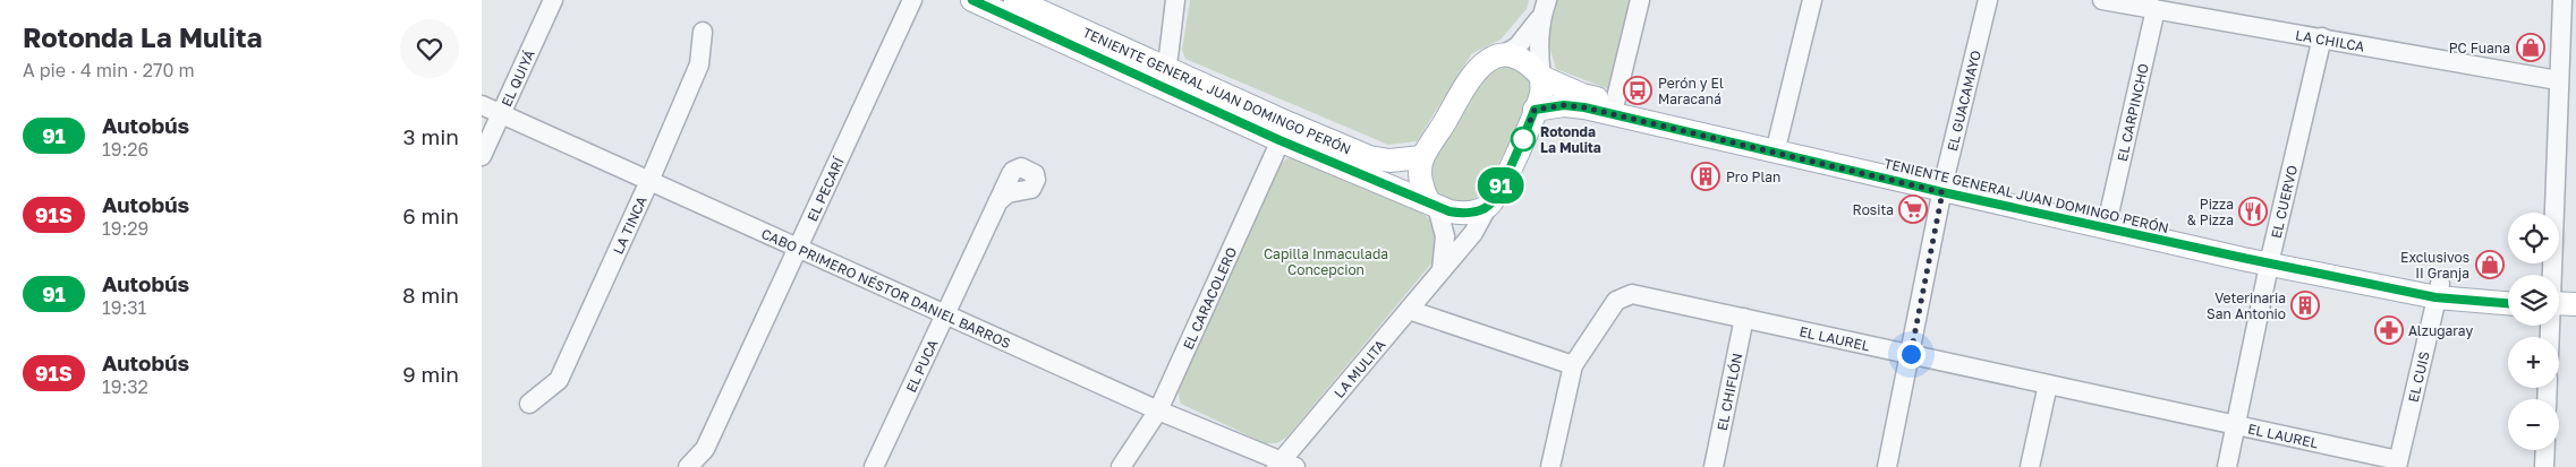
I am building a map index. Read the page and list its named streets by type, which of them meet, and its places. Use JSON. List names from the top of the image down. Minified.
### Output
{"streets":{"main road":["TENIENTE GENERAL JUAN DOMINGO PERÓN"],"street":["LA CHILCA","EL QUIYÁ","EL GUACAMAYO","EL CARPINCHO","EL PECARÍ","EL CUERVO","LA TINCA","CABO PRIMERO NÉSTOR DANIEL BARROS","EL CARACOLERO","EL LAUREL","EL PUCA","LA MULITA","EL CUIS","EL CHIFLÓN"]},"crossings":[["LA CHILCA","EL CARPINCHO"],["LA CHILCA","EL CUERVO"],["EL QUIYÁ","CABO PRIMERO NÉSTOR DANIEL BARROS"],["TENIENTE GENERAL JUAN DOMINGO PERÓN","EL GUACAMAYO"],["TENIENTE GENERAL JUAN DOMINGO PERÓN","EL CARPINCHO"],["TENIENTE GENERAL JUAN DOMINGO PERÓN","EL CUERVO"],["TENIENTE GENERAL JUAN DOMINGO PERÓN","EL CARACOLERO"],["TENIENTE GENERAL JUAN DOMINGO PERÓN","LA MULITA"],["TENIENTE GENERAL JUAN DOMINGO PERÓN","EL CUIS"],["EL GUACAMAYO","EL LAUREL"],["EL PECARÍ","CABO PRIMERO NÉSTOR DANIEL BARROS"],["EL CUERVO","EL LAUREL"],["LA TINCA","CABO PRIMERO NÉSTOR DANIEL BARROS"],["CABO PRIMERO NÉSTOR DANIEL BARROS","EL CARACOLERO"],["CABO PRIMERO NÉSTOR DANIEL BARROS","EL PUCA"],["CABO PRIMERO NÉSTOR DANIEL BARROS","LA MULITA"],["EL LAUREL","EL CUIS"],["EL LAUREL","EL CHIFLÓN"]],"parks":["Capilla Inmaculada Concepcion"],"places":{"shop":["PC Fuana","Exclusivos II Granja"],"bus stop":["Perón y El Maracaná"],"other":["Rotonda La Mulita"],"building":["Pro Plan","Veterinaria San Antonio"],"supermarket":["Rosita"],"restaurant":["Pizza & Pizza"],"pharmacy":["Alzugaray"]},"lines":["bus line 91"],"page":{"heading":["Rotonda La Mulita","A pie · 4 min · 270 m"],"on_map":"91","list":[{"mark":"91","name":"Autobús","note":"19:26","value":"3 min"},{"mark":"91S","name":"Autobús","note":"19:29","value":"6 min"},{"mark":"91","name":"Autobús","note":"19:31","value":"8 min"},{"mark":"91S","name":"Autobús","note":"19:32","value":"9 min"}],"map_buttons":["+","−"]}}
